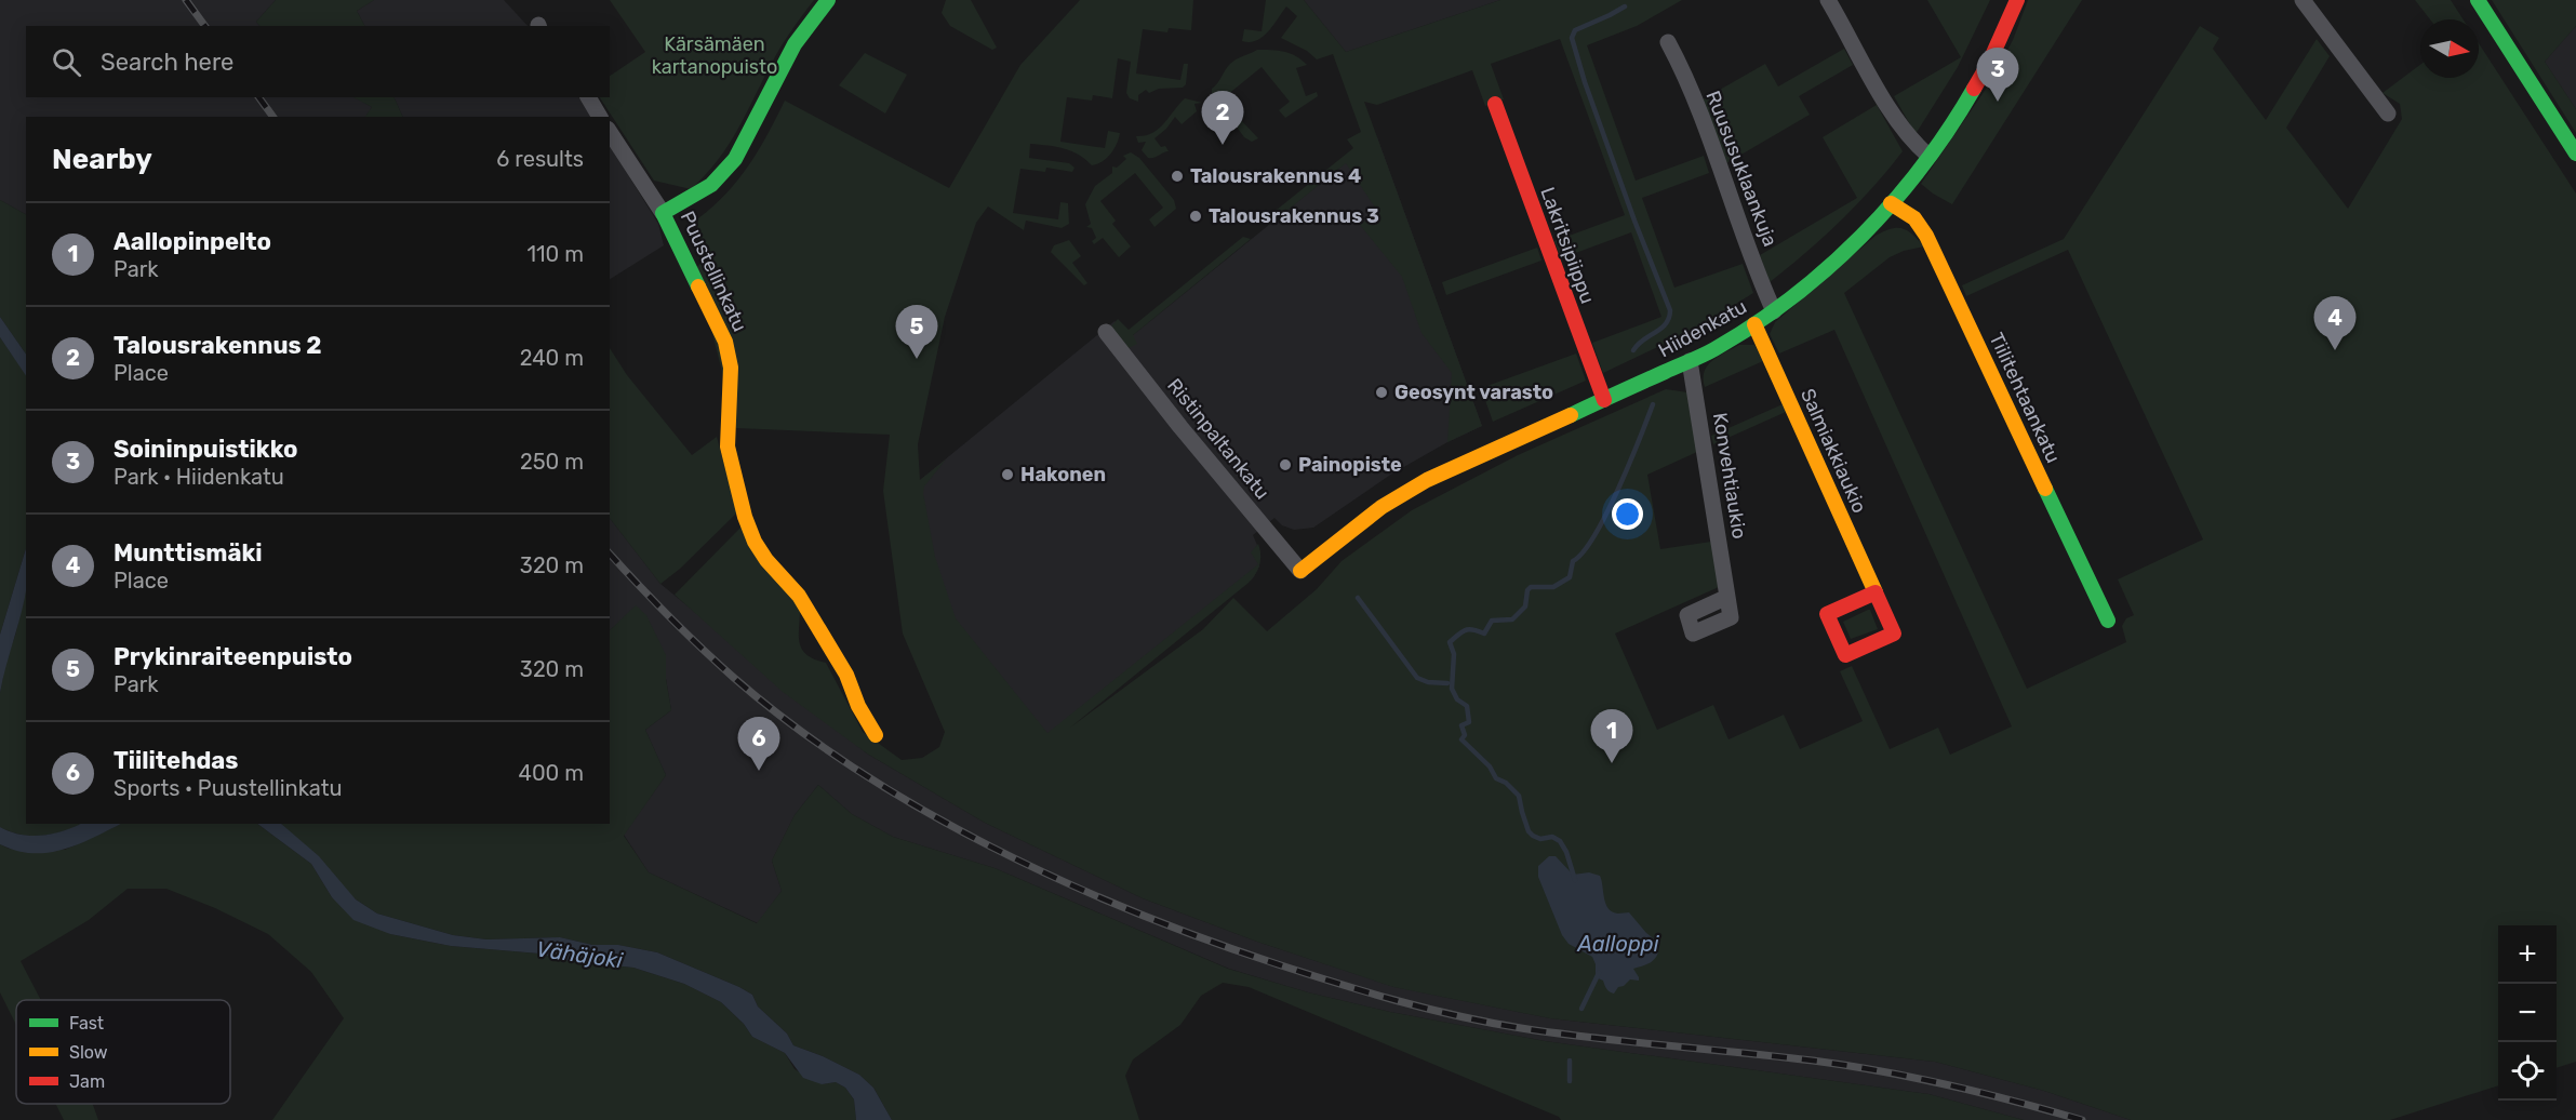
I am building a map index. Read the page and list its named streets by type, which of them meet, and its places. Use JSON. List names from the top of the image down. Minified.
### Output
{"streets":{"street":["Ruususuklaankuja","Lakritsipiippu","Puustellinkatu","Hiidenkatu","Tiilitehtaankatu","Ristinpaltankatu","Salmiakkiaukio","Konvehtiaukio"]},"crossings":[["Ruususuklaankuja","Hiidenkatu"],["Lakritsipiippu","Hiidenkatu"],["Hiidenkatu","Tiilitehtaankatu"],["Hiidenkatu","Ristinpaltankatu"],["Hiidenkatu","Salmiakkiaukio"],["Hiidenkatu","Konvehtiaukio"]],"water":["Aalloppi","Vähäjoki"],"parks":["Kärsämäen kartanopuisto"],"places":["Talousrakennus 4","Talousrakennus 3","Geosynt varasto","Painopiste","Hakonen"],"legend":["Fast","Slow","Jam"],"north":"right","page":{"search":"Search here","pins":["3","2","4","5","1","6"],"heading":["Nearby","6 results"],"list":[{"mark":"1","name":"Aallopinpelto","note":"Park","value":"110 m"},{"mark":"2","name":"Talousrakennus 2","note":"Place","value":"240 m"},{"mark":"3","name":"Soininpuistikko","note":"Park · Hiidenkatu","value":"250 m"},{"mark":"4","name":"Munttismäki","note":"Place","value":"320 m"},{"mark":"5","name":"Prykinraiteenpuisto","note":"Park","value":"320 m"},{"mark":"6","name":"Tiilitehdas","note":"Sports · Puustellinkatu","value":"400 m"}],"map_buttons":["+","−"]}}
